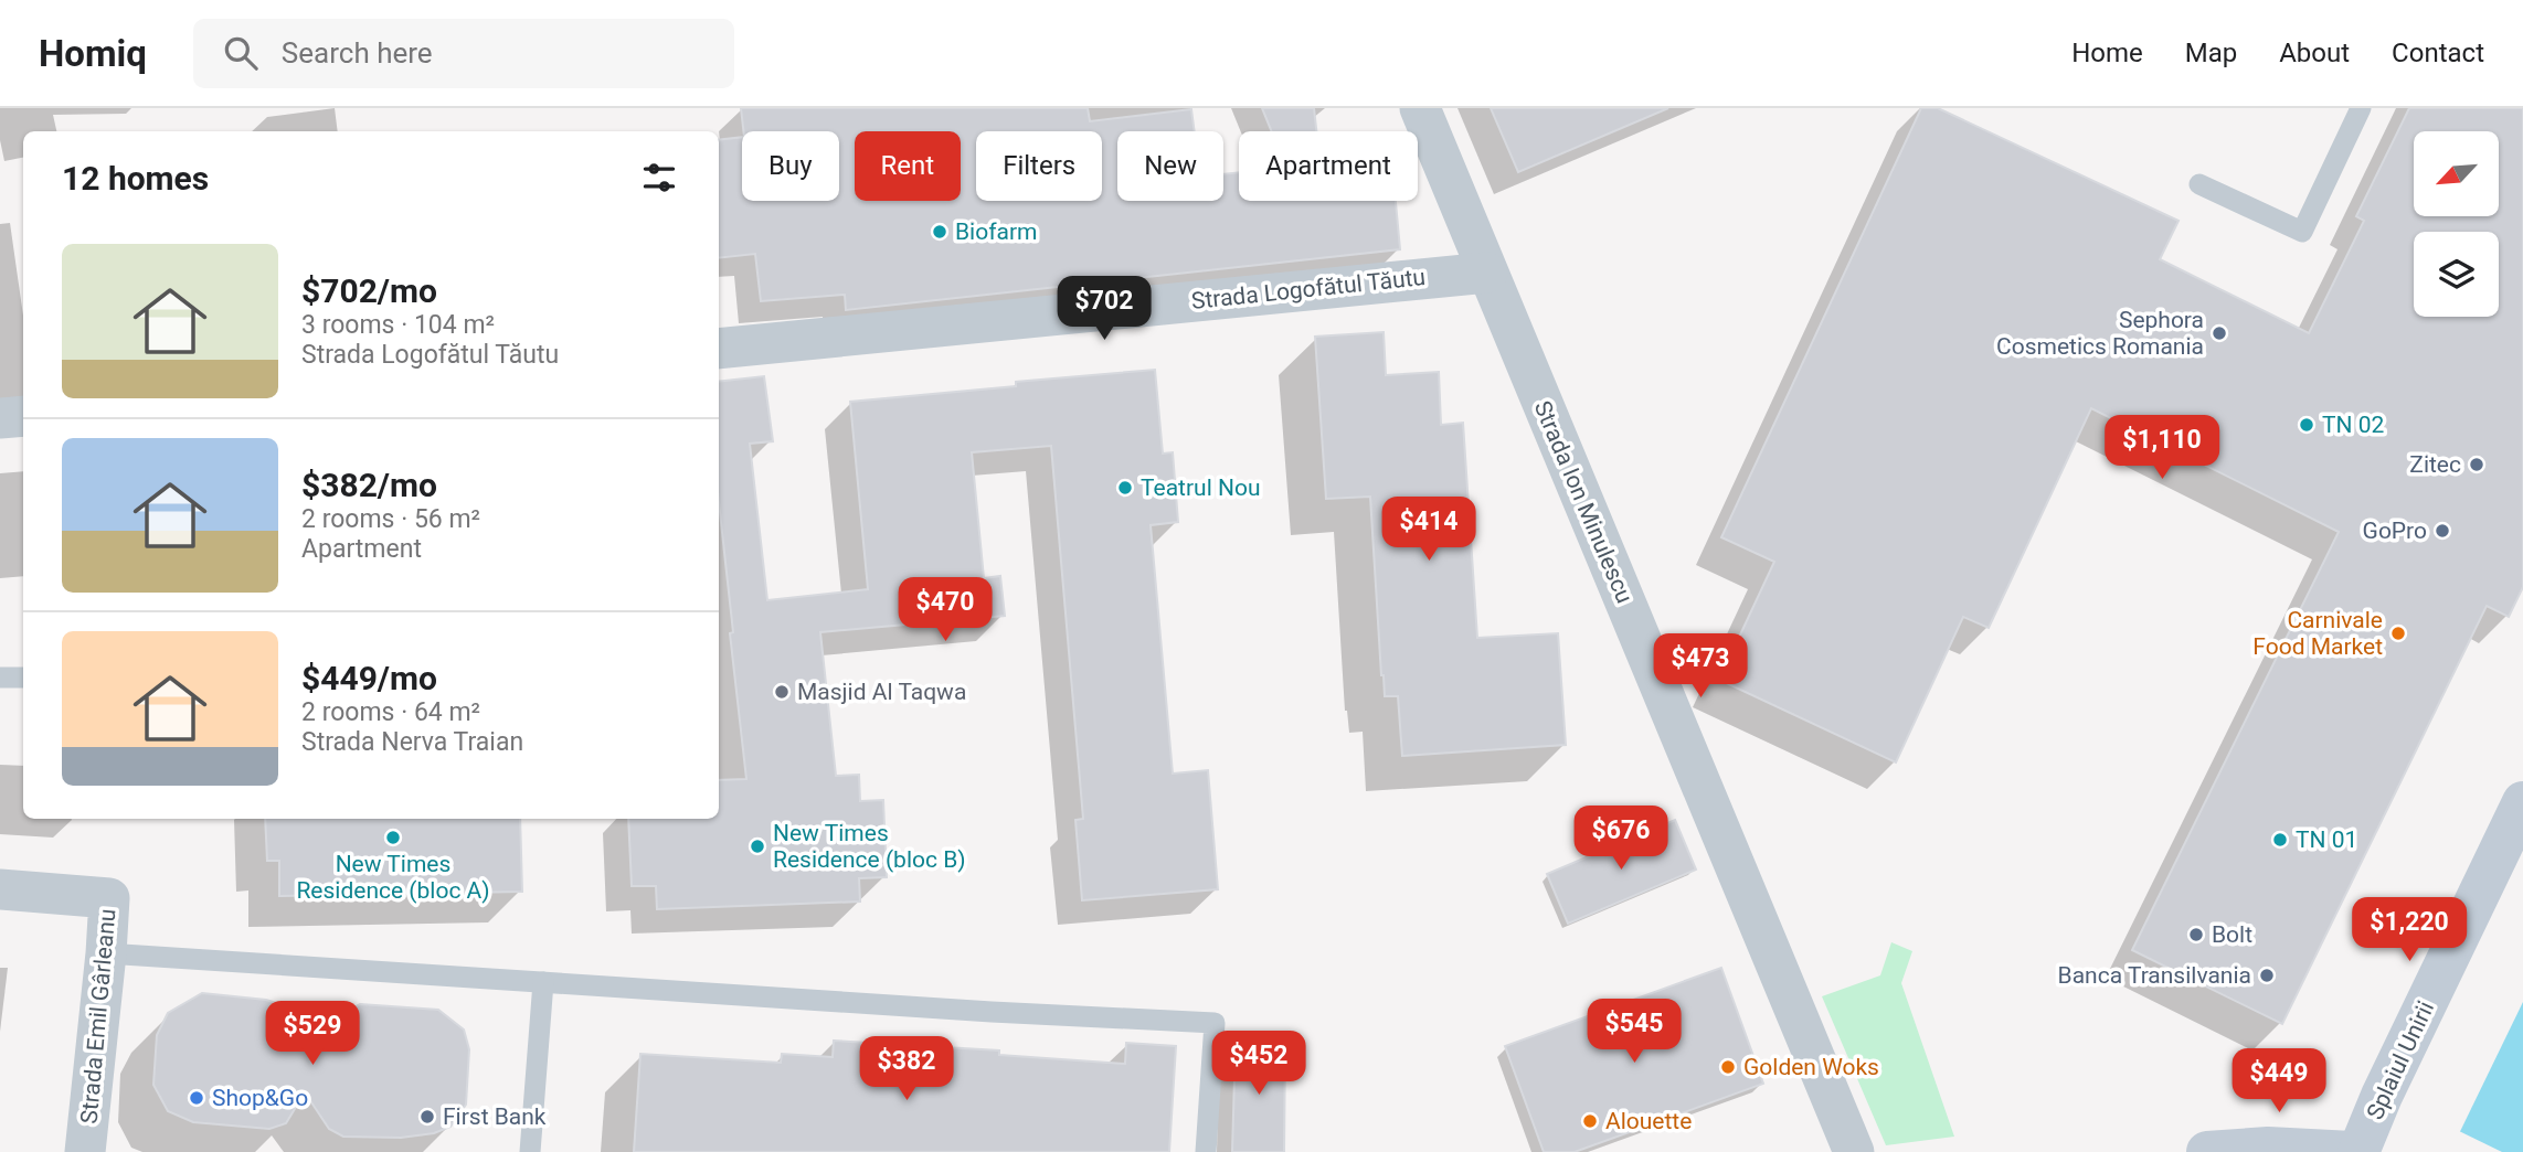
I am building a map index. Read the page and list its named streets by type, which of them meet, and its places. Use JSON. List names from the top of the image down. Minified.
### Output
{"streets":{"main road":["Splaiul Unirii"],"street":["Strada Logofătul Tăutu","Strada Ion Minulescu","Strada Emil Gârleanu"]},"crossings":[["Strada Logofătul Tăutu","Strada Ion Minulescu"]],"places":["Biofarm","Sephora Cosmetics Romania","TN 02","Zitec","Teatrul Nou","GoPro","Carnivale Food Market","Masjid Al Taqwa","New Times Residence (bloc A)","TN 01","New Times Residence (bloc B)","Bolt","Banca Transilvania","Golden Woks","Shop&Go","First Bank","Alouette"],"north":"bottom left","page":{"header":"Homiq","search":"Search here","nav":["Home","Map","About","Contact"],"chip":["Buy","Rent","Filters","New","Apartment"],"heading":"12 homes","list":[{"name":"$702/mo","note":"3 rooms · 104 m² · Strada Logofătul Tăutu"},{"name":"$382/mo","note":"2 rooms · 56 m² · Apartment"},{"name":"$449/mo","note":"2 rooms · 64 m² · Strada Nerva Traian"}],"price":["$702","$1,110","$414","$470","$473","$676","$1,220","$545","$529","$452","$382","$449"]}}
